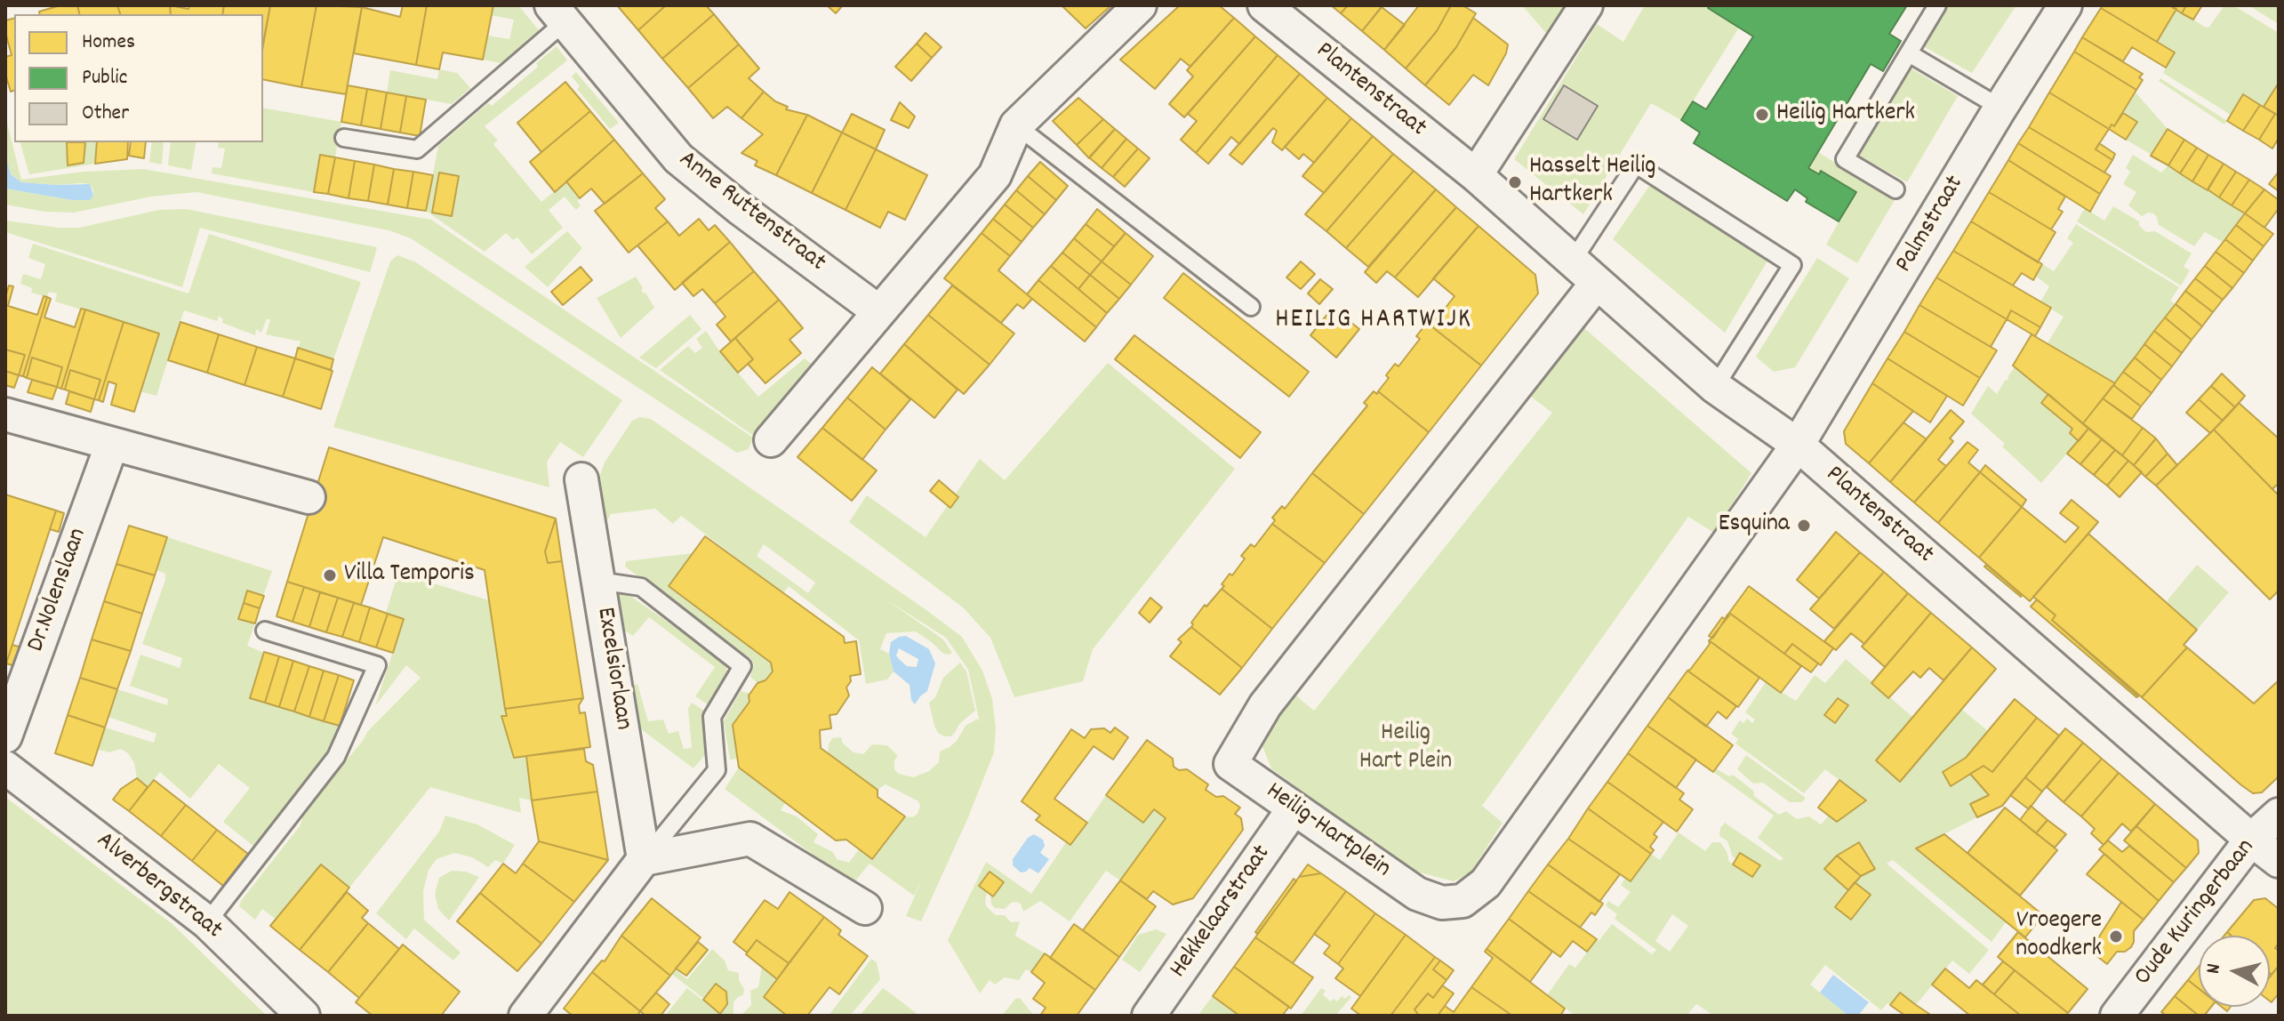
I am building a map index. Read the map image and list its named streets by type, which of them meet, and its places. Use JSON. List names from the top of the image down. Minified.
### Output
{"streets":{"street":["Plantenstraat","Anne Ruttenstraat","Palmstraat","Dr.Nolenslaan","Excelsiorlaan","Heilig-Hartplein","Alverbergstraat","Hekkelaarstraat","Oude Kuringerbaan"]},"crossings":[["Plantenstraat","Palmstraat"],["Plantenstraat","Heilig-Hartplein"],["Plantenstraat","Oude Kuringerbaan"],["Palmstraat","Heilig-Hartplein"],["Heilig-Hartplein","Hekkelaarstraat"]],"districts":["HEILIG HARTWIJK"],"parks":["Heilig Hart Plein"],"places":["Heilig Hartkerk","Hasselt Heilig Hartkerk","Esquina","Villa Temporis","Vroegere noodkerk"],"legend":["Homes","Public","Other"],"north":"left"}
